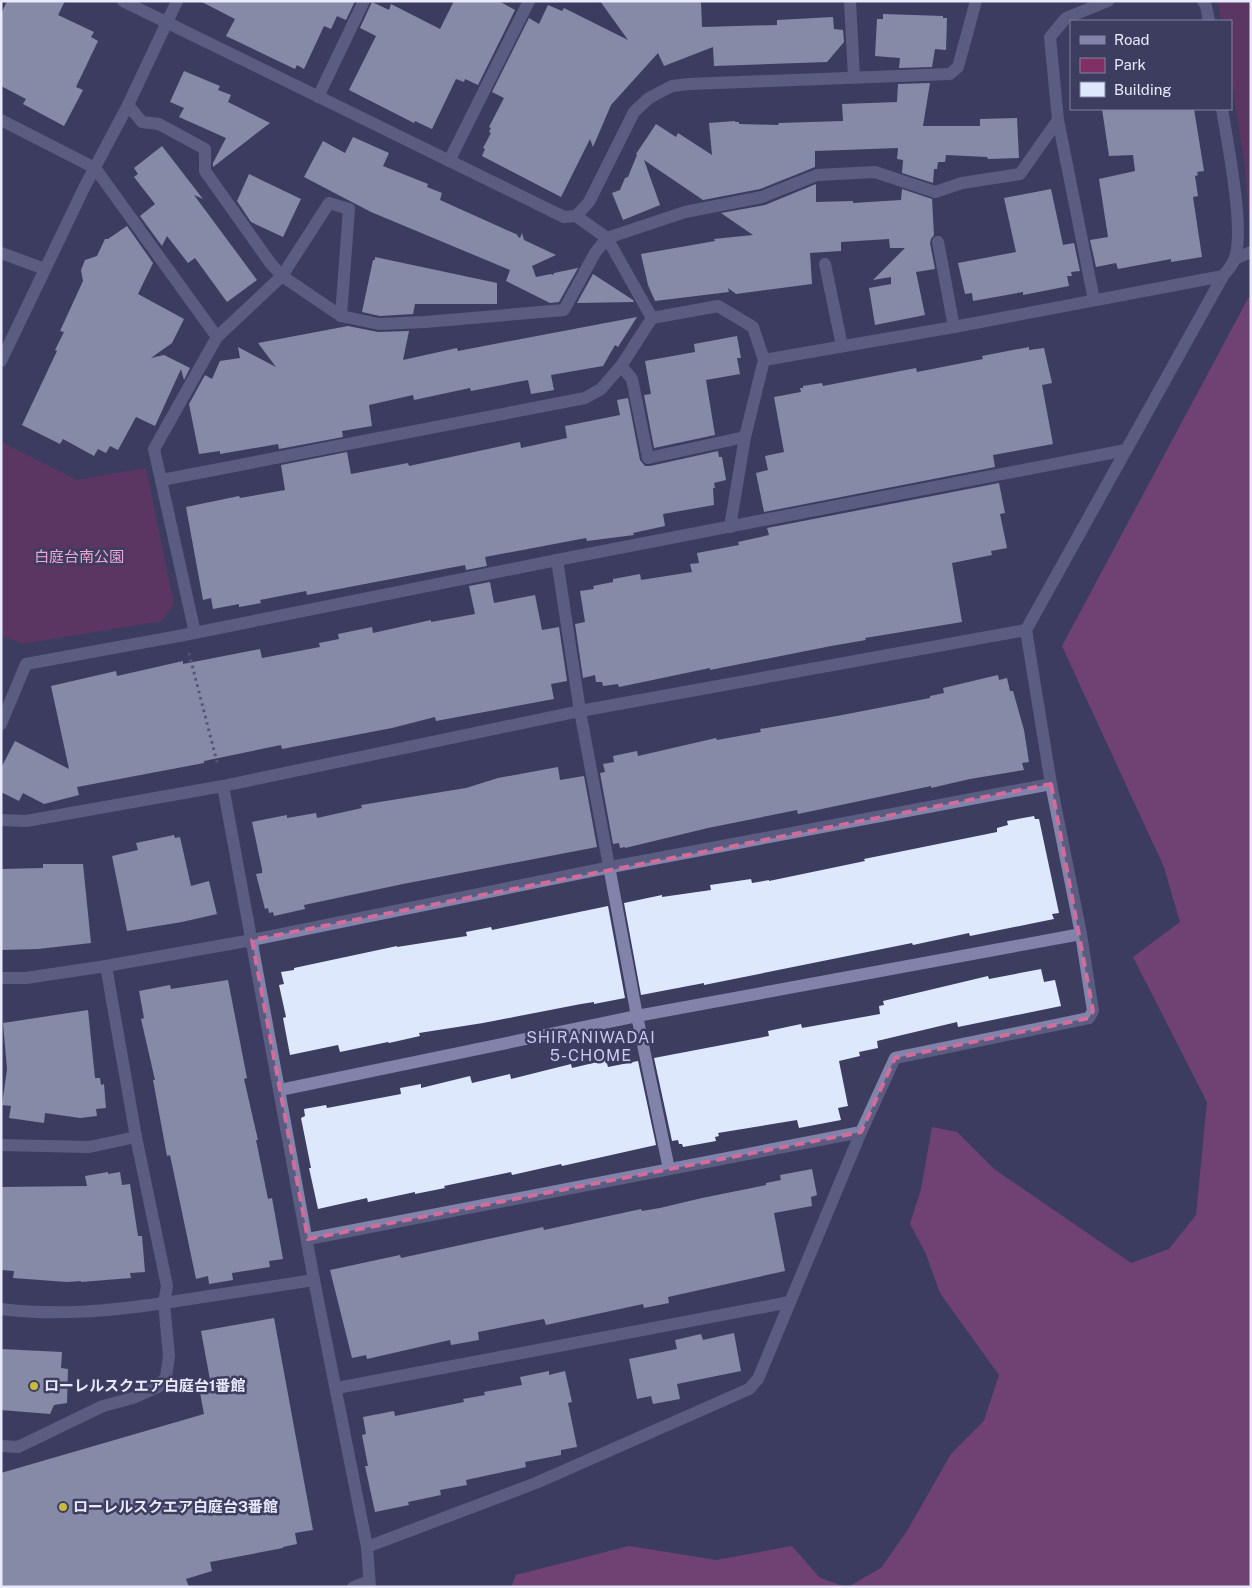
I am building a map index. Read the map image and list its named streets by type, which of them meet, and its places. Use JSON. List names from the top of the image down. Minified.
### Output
{"districts":["SHIRANIWADAI 5-CHOME"],"parks":["白庭台南公園"],"places":["ローレルスクエア白庭台1番館","ローレルスクエア白庭台3番館"],"legend":["Road","Park","Building"]}
